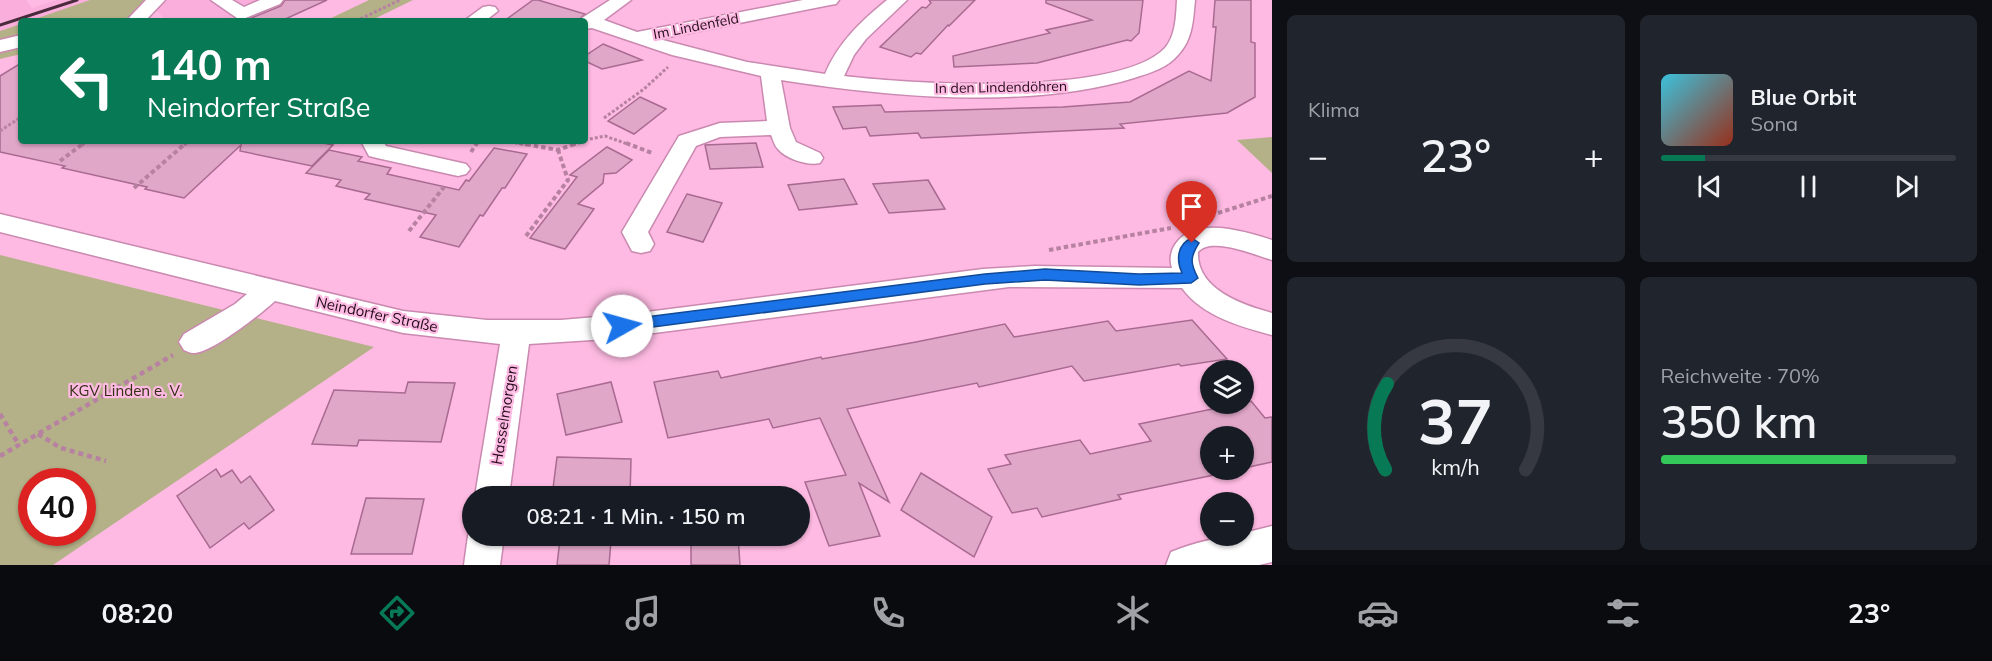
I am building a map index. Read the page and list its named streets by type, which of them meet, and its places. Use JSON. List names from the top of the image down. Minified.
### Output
{"streets":{"street":["Im Lindenfeld","In den Lindendöhren","Neindorfer Straße","Hasselmorgen"]},"crossings":[["Im Lindenfeld","In den Lindendöhren"],["Neindorfer Straße","Hasselmorgen"]],"parks":["KGV Linden e. V."],"page":{"tile":["Klima",["Reichweite · 70%","350 km"]],"turn":["140 m","Neindorfer Straße"],"song":["Blue Orbit","Sona"],"heat":["−","23°","+"],"map_buttons":["+","−"],"limit":"40","trip":"08:21 · 1 Min. · 150 m","tabs":["08:20","23°"],"gauge":["37","km/h"]}}
